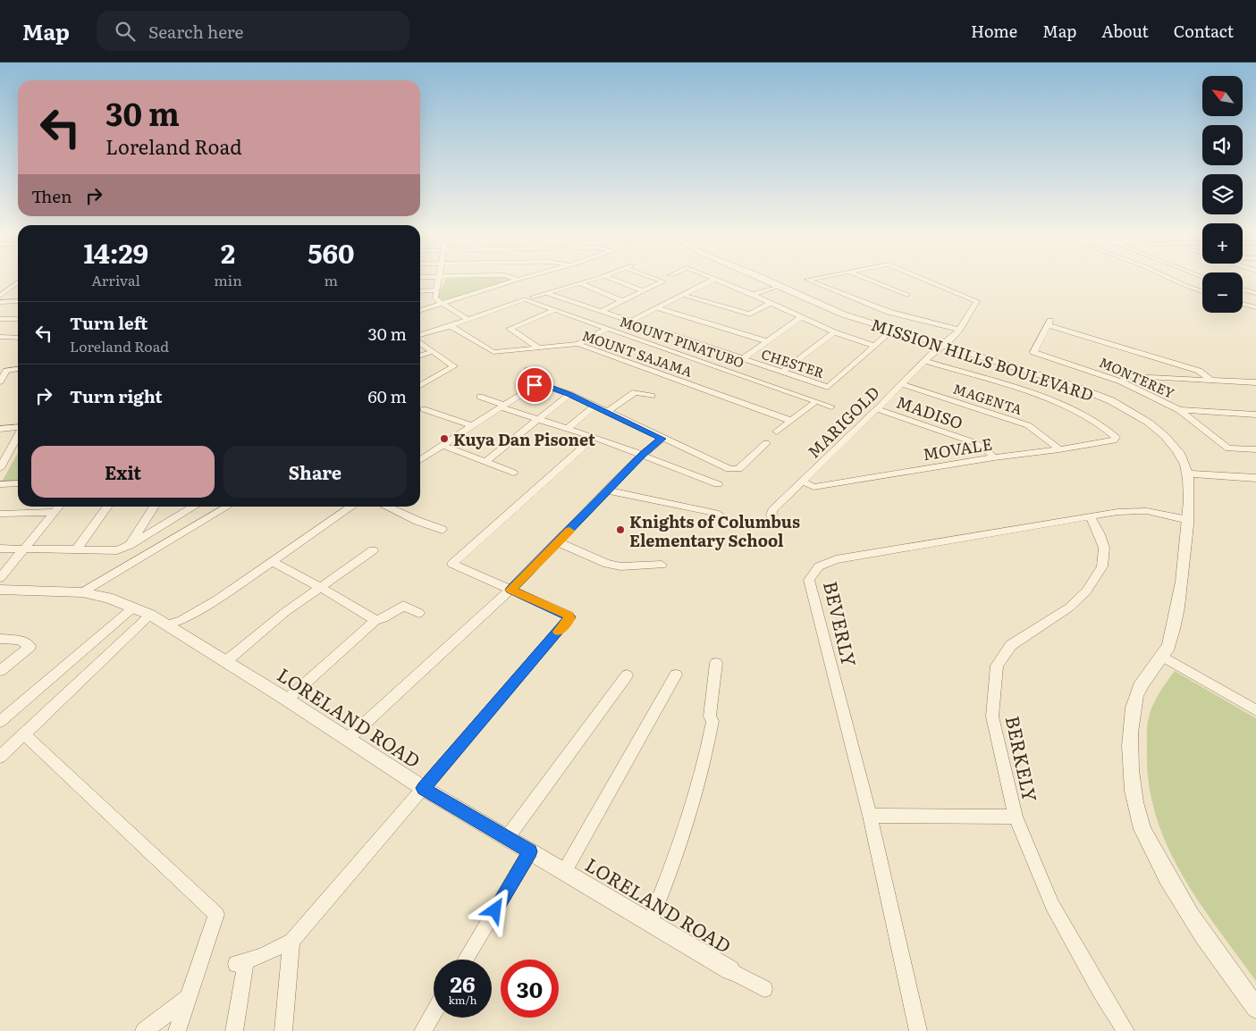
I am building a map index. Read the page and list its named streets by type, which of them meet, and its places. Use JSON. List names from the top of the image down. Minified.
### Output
{"streets":{"street":["MOUNT PINATUBO","MOUNT SAJAMA","MISSION HILLS BOULEVARD","CHESTER","MONTEREY","MAGENTA","MADISO","MARIGOLD","MOVALE","BEVERLY","LORELAND ROAD","BERKELY"]},"crossings":[["MISSION HILLS BOULEVARD","MARIGOLD"],["MISSION HILLS BOULEVARD","BEVERLY"],["MAGENTA","MARIGOLD"],["MAGENTA","MOVALE"],["MADISO","MARIGOLD"],["MADISO","MOVALE"],["MARIGOLD","MOVALE"],["BEVERLY","BERKELY"]],"places":["Kuya Dan Pisonet","Knights of Columbus Elementary School"],"north":"top left","page":{"header":"Map","search":"Search here","nav":["Home","Map","About","Contact"],"map_buttons":["+","−"],"turn":["30 m","Loreland Road"],"then":"Then","eta":["14:29","Arrival","2","min","560","m"],"list":[{"name":"Turn left","note":"Loreland Road","value":"30 m"},{"name":"Turn right","value":"60 m"}],"buttons":["Exit","Share"],"speed":"26 km/h","limit":"30"}}
